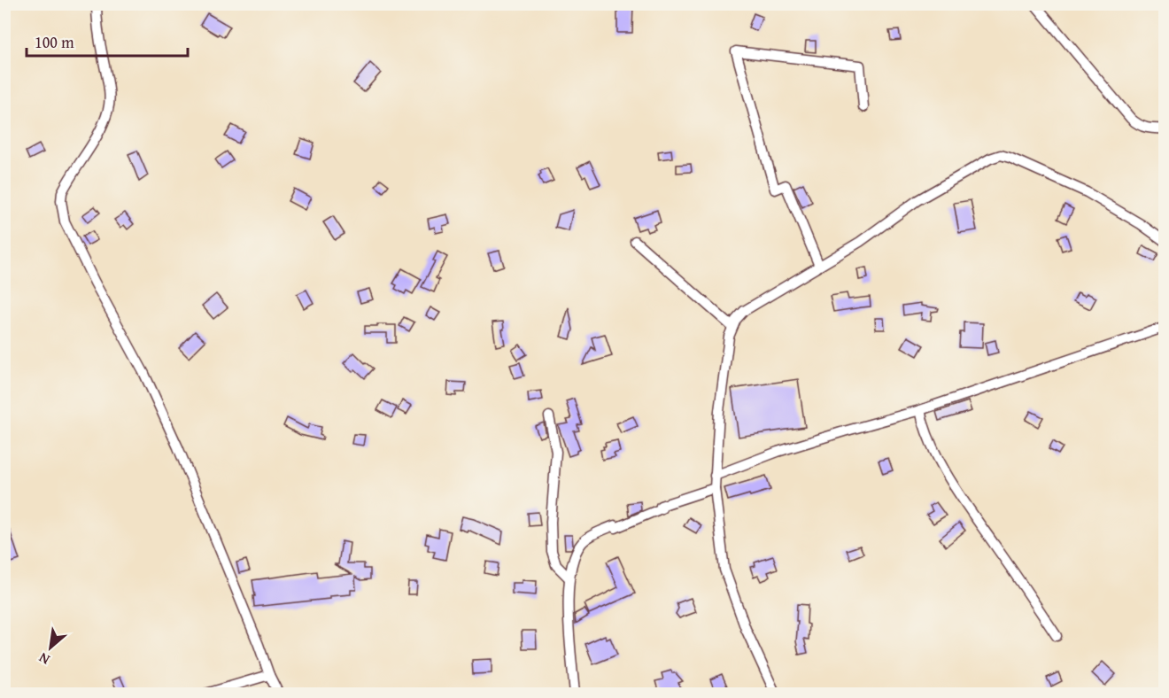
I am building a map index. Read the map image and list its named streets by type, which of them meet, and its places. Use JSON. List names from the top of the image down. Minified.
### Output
{"scale_bar":"100 m","north":"bottom left"}
